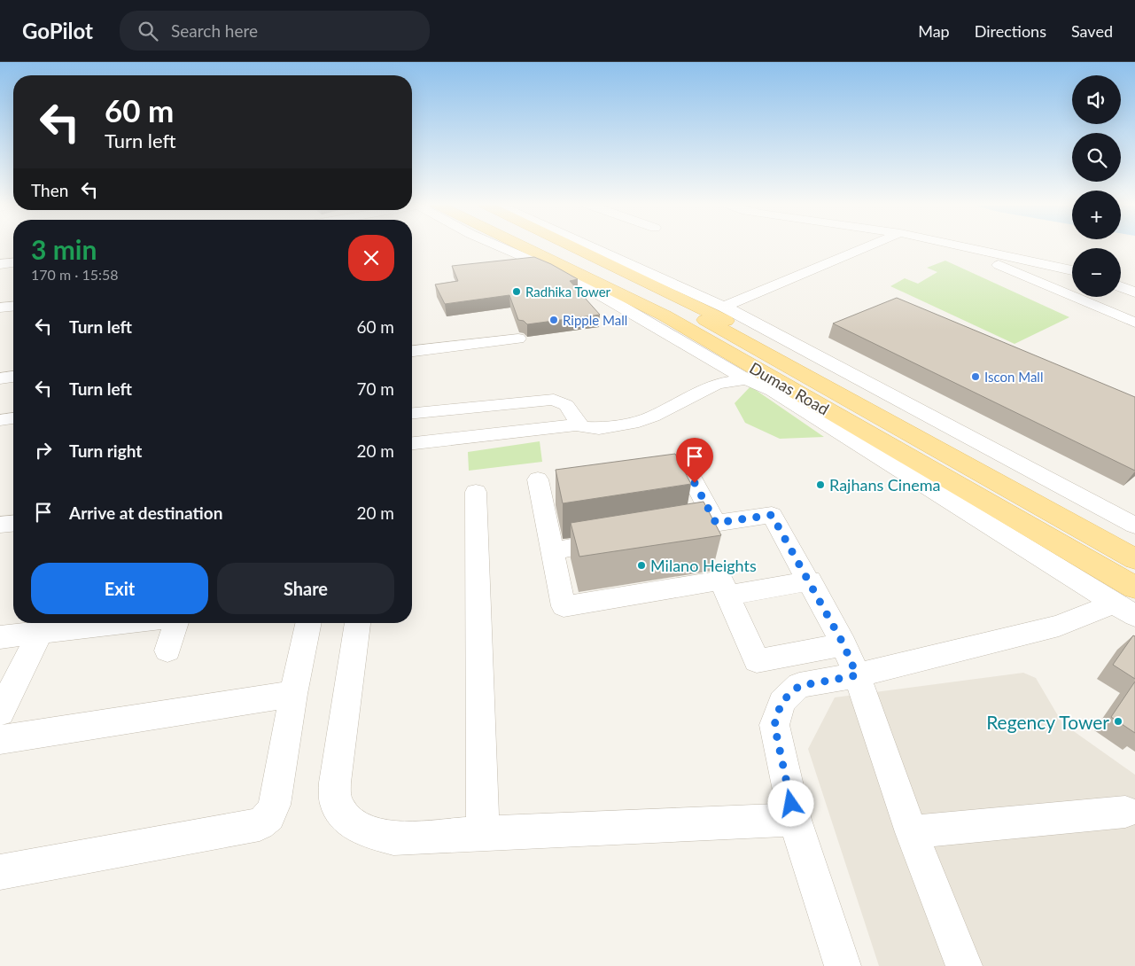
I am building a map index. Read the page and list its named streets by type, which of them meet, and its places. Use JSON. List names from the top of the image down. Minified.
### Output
{"streets":{"main road":["Dumas Road"]},"places":["Radhika Tower","Ripple Mall","Iscon Mall","Rajhans Cinema","Milano Heights","Regency Tower"],"page":{"header":"GoPilot","search":"Search here","nav":["Map","Directions","Saved"],"map_buttons":["+","−"],"turn":["60 m","Turn left"],"then":"Then","heading":["3 min","170 m · 15:58"],"list":[{"name":"Turn left","value":"60 m"},{"name":"Turn left","value":"70 m"},{"name":"Turn right","value":"20 m"},{"name":"Arrive at destination","value":"20 m"}],"buttons":["Exit","Share"]}}
